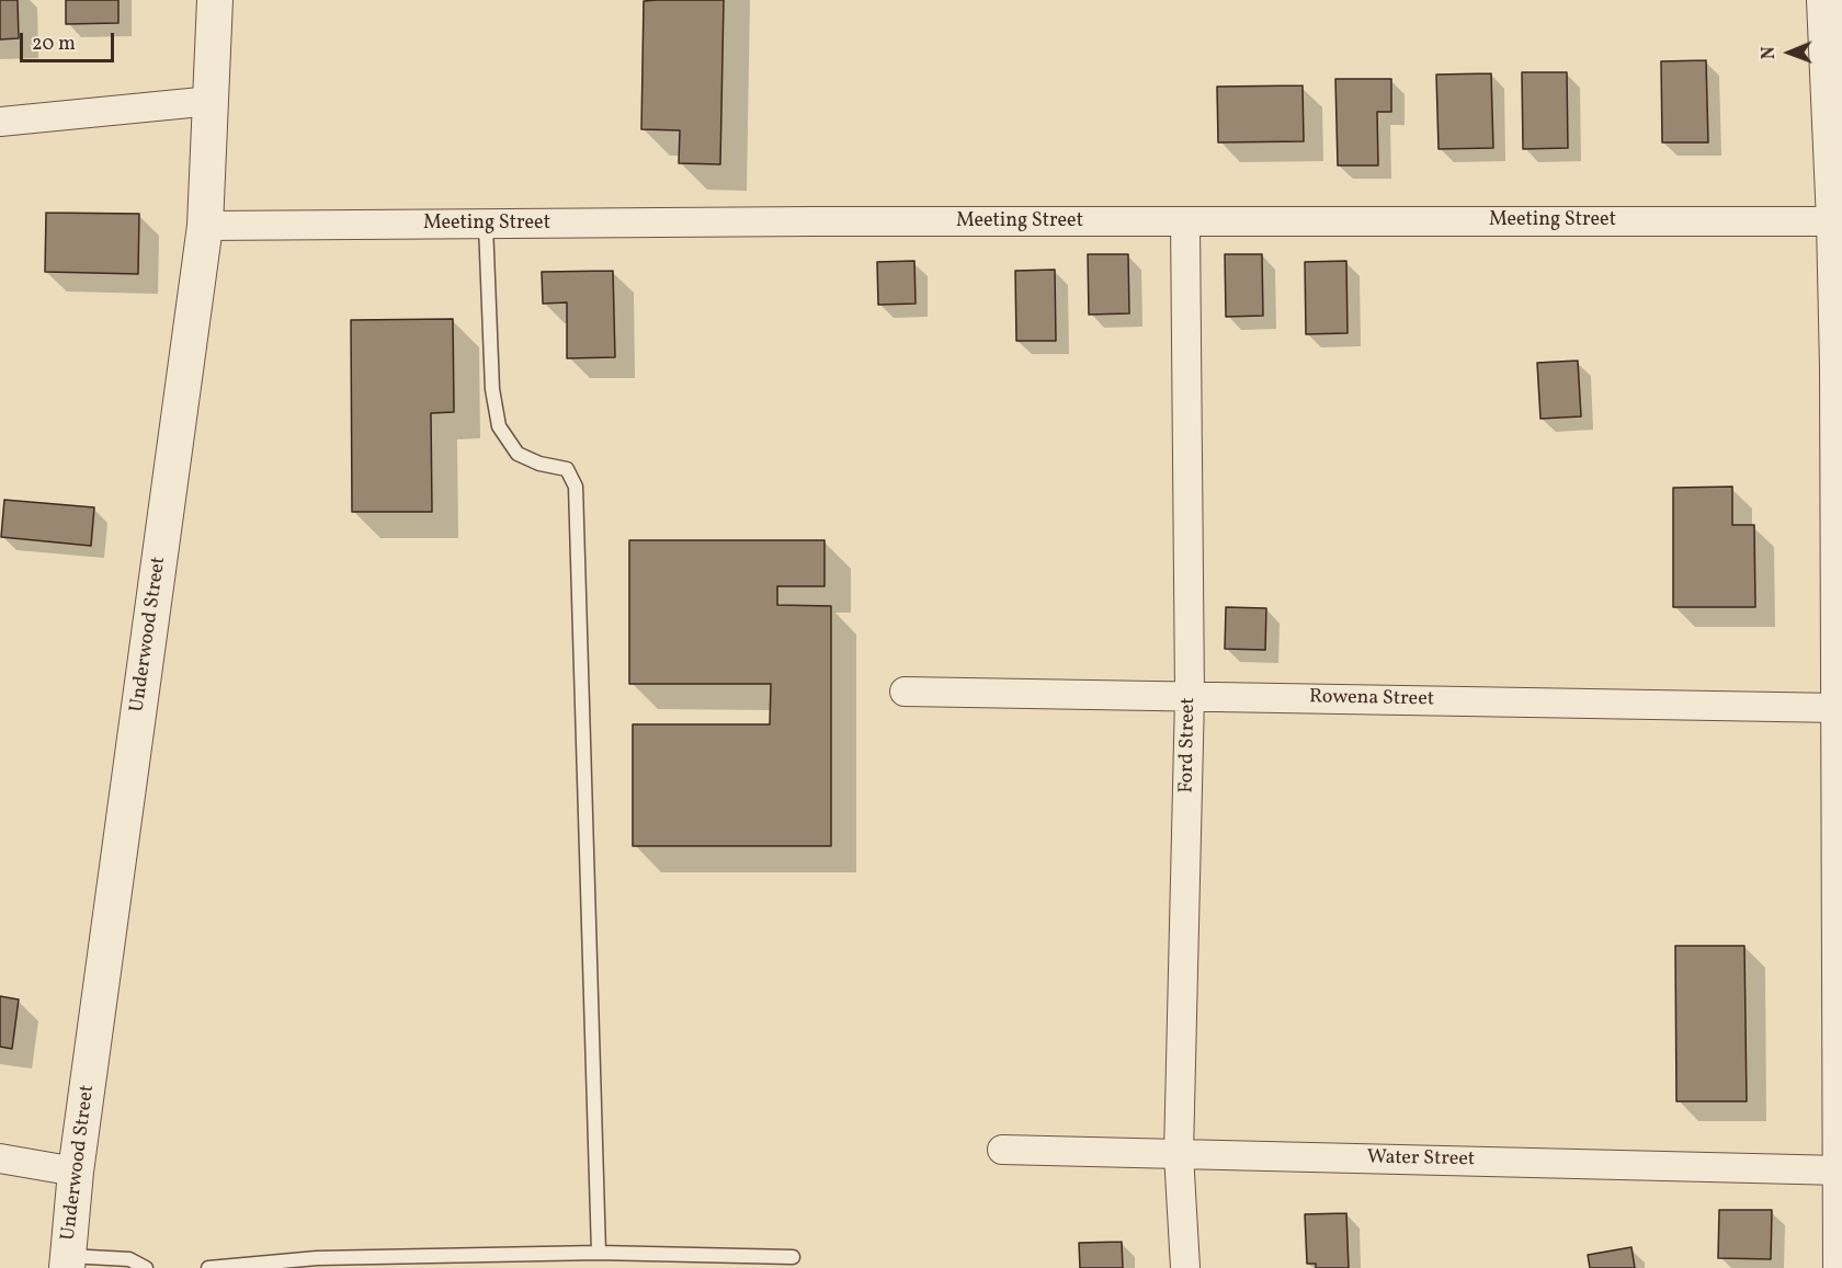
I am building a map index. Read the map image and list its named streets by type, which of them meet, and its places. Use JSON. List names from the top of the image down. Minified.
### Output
{"streets":{"street":["Meeting Street","Underwood Street","Rowena Street","Ford Street","Water Street"]},"crossings":[["Meeting Street","Underwood Street"],["Meeting Street","Ford Street"],["Rowena Street","Ford Street"],["Ford Street","Water Street"]],"scale_bar":"20 m","north":"left"}
